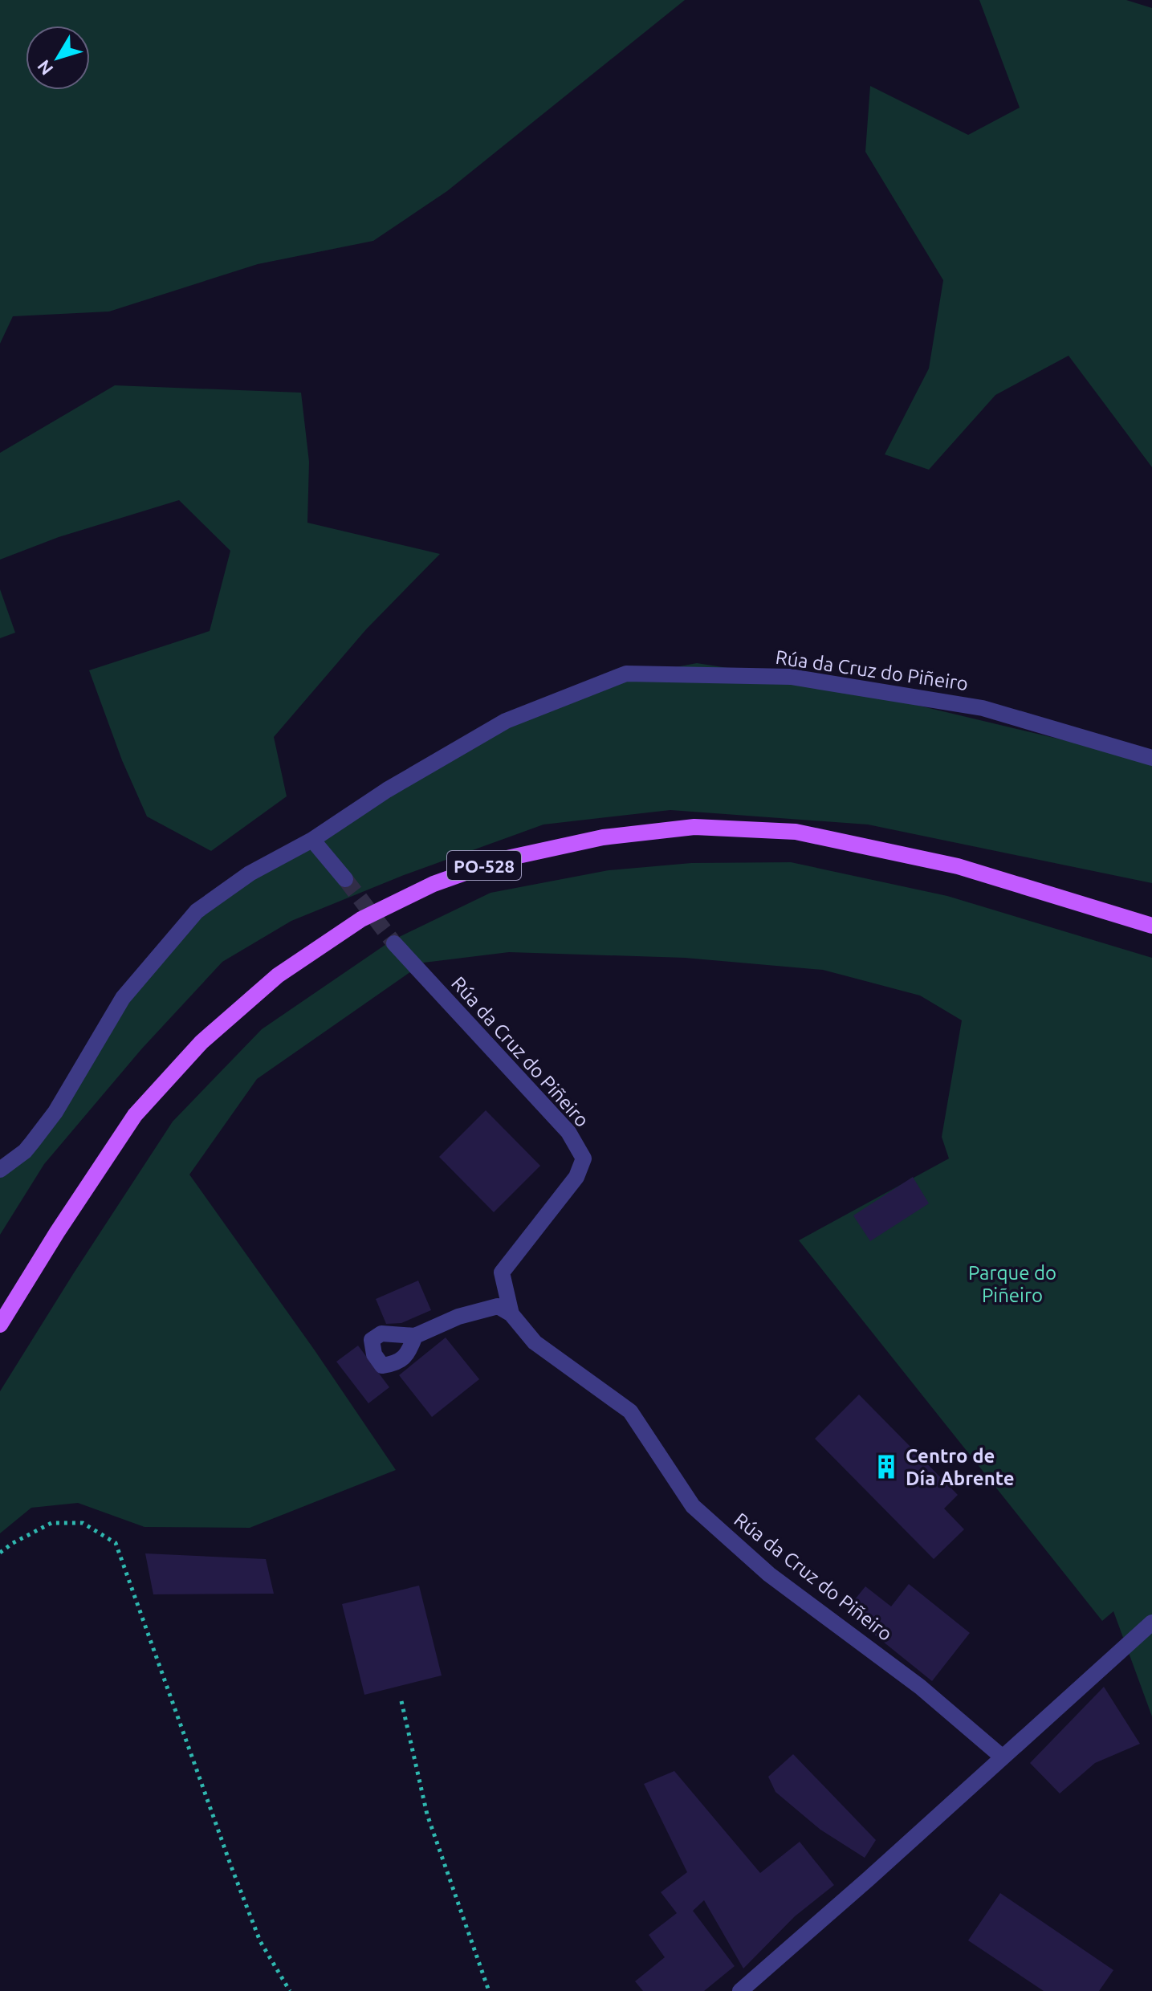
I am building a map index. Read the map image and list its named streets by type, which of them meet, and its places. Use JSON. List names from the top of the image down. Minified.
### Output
{"streets":{"main road":["PO-528"],"street":["Rúa da Cruz do Piñeiro"]},"parks":["Parque do Piñeiro"],"places":{"building":["Centro de Día Abrente"]},"north":"bottom left"}
